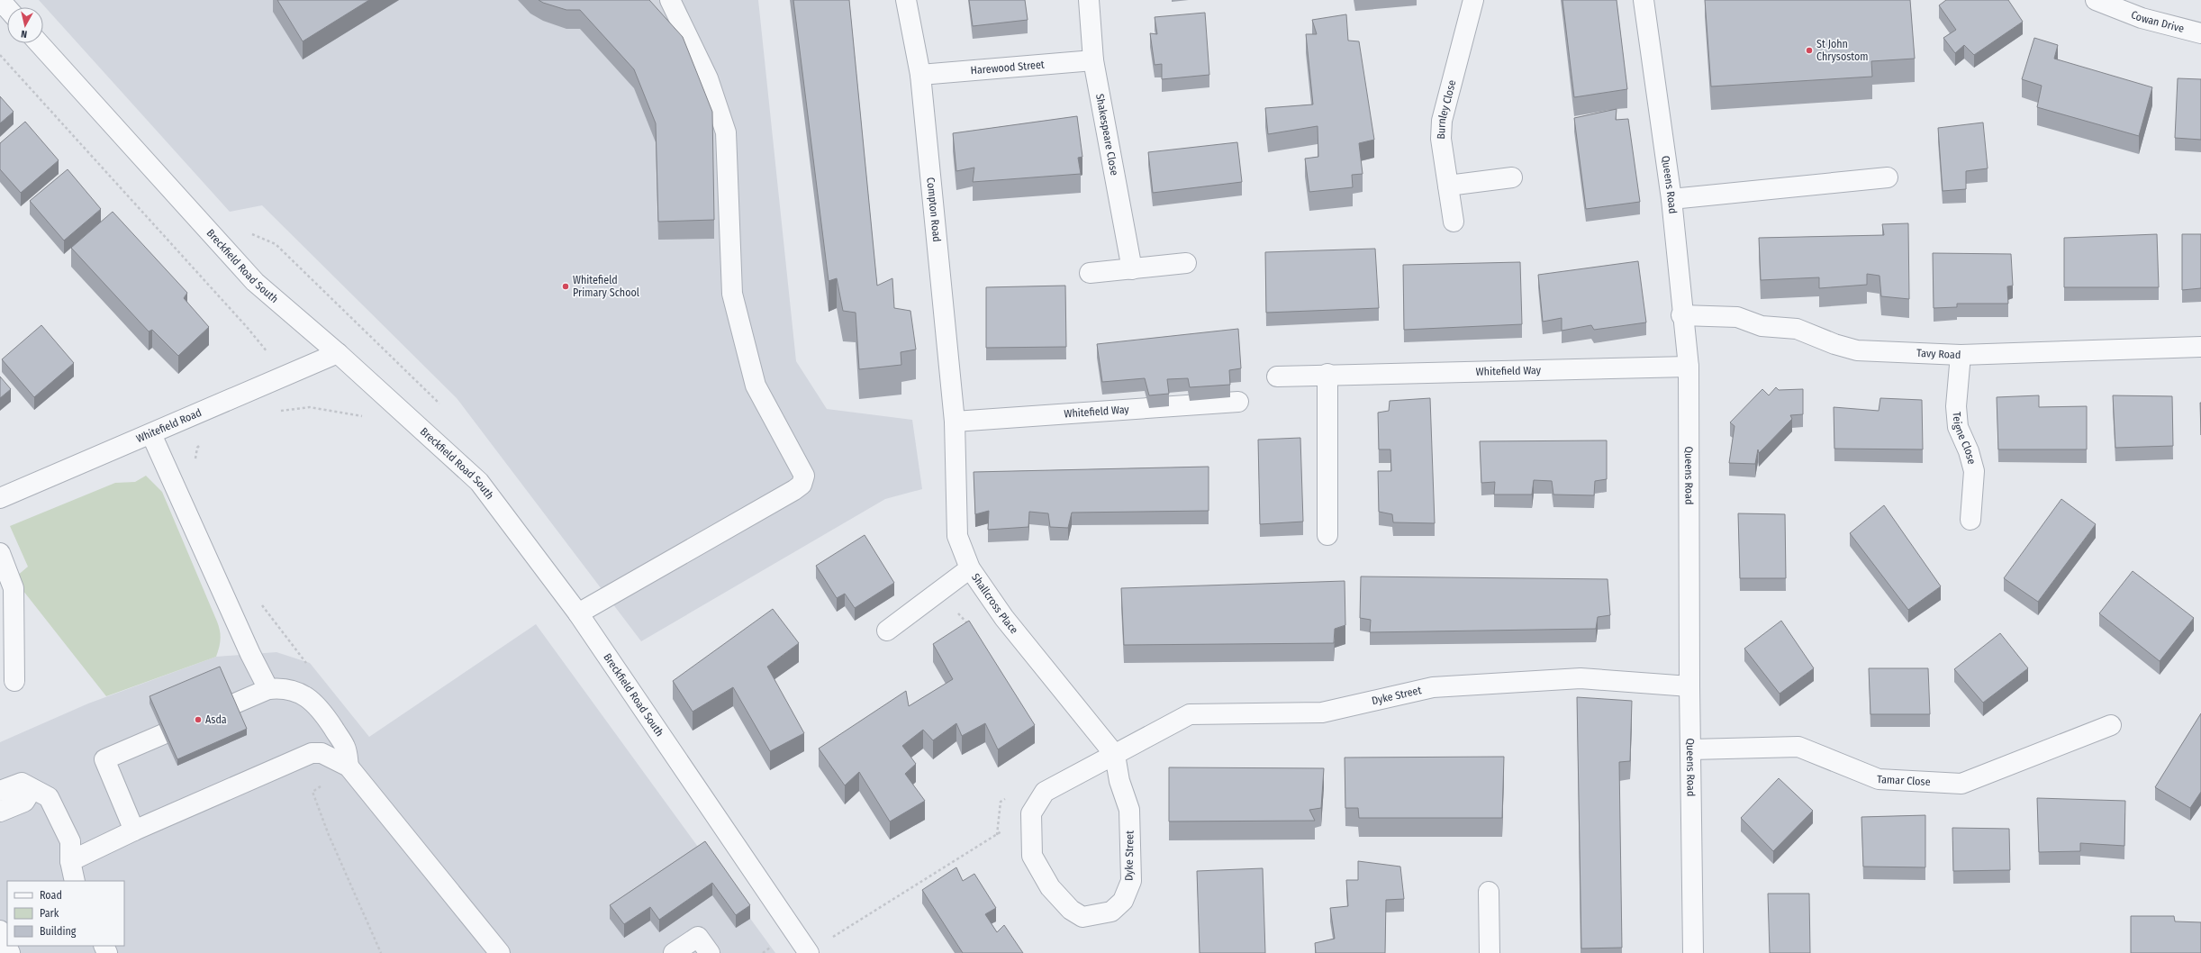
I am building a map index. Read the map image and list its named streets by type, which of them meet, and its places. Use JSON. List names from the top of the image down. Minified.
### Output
{"streets":{"street":["Cowan Drive","Harewood Street","Burnley Close","Shakespeare Close","Queens Road","Compton Road","Breckfield Road South","Tavy Road","Whitefield Way","Whitefield Road","Teigne Close","Shallcross Place","Dyke Street","Tamar Close"]},"crossings":[["Harewood Street","Shakespeare Close"],["Harewood Street","Compton Road"],["Queens Road","Tavy Road"],["Queens Road","Whitefield Way"],["Queens Road","Dyke Street"],["Queens Road","Tamar Close"],["Compton Road","Whitefield Way"],["Compton Road","Shallcross Place"],["Breckfield Road South","Whitefield Road"],["Tavy Road","Teigne Close"],["Whitefield Way","Shallcross Place"],["Shallcross Place","Dyke Street"]],"places":["St John Chrysostom","Whitefield Primary School","Asda"],"legend":["Road","Park","Building"],"north":"bottom"}
